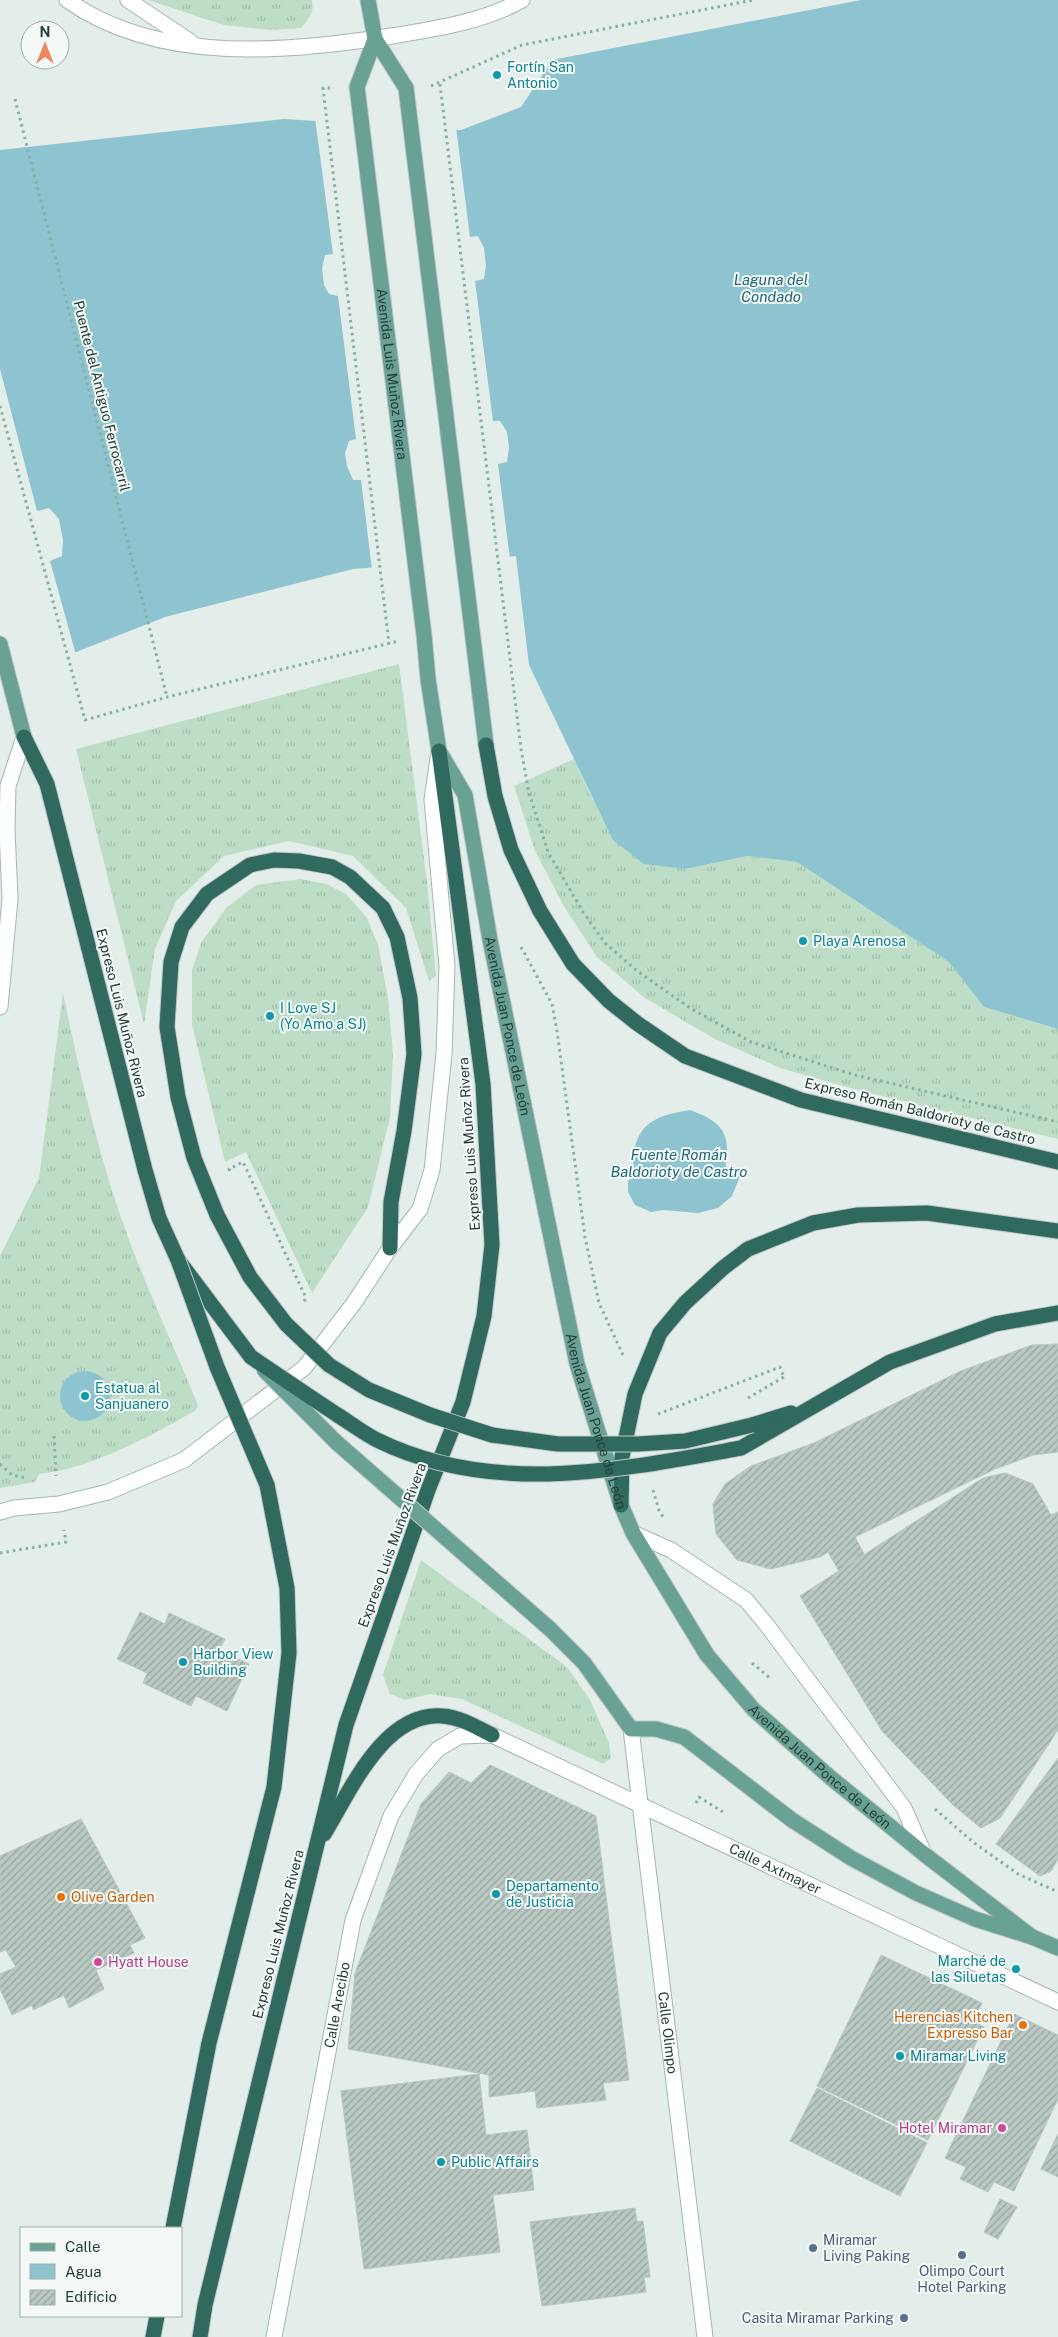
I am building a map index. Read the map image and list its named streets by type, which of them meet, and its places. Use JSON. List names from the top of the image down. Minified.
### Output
{"streets":{"highway":["Expreso Luis Muñoz Rivera","Expreso Román Baldorioty de Castro"],"main road":["Avenida Luis Muñoz Rivera","Avenida Juan Ponce de León"],"street":["Calle Axtmayer","Calle Arecibo","Calle Olimpo"],"path":["Puente del Antiguo Ferrocarril"]},"crossings":[["Avenida Luis Muñoz Rivera","Expreso Luis Muñoz Rivera"],["Avenida Luis Muñoz Rivera","Avenida Juan Ponce de León"],["Expreso Luis Muñoz Rivera","Avenida Juan Ponce de León"],["Calle Axtmayer","Calle Arecibo"],["Calle Axtmayer","Calle Olimpo"]],"water":["Laguna del Condado","Fuente Román Baldorioty de Castro"],"places":["Fortín San Antonio","Playa Arenosa","I Love SJ (Yo Amo a SJ)","Estatua al Sanjuanero","Harbor View Building","Departamento de Justicia","Olive Garden","Hyatt House","Marché de las Siluetas","Herencias Kitchen Expresso Bar","Miramar Living","Hotel Miramar","Public Affairs","Miramar Living Paking","Olimpo Court Hotel Parking","Casita Miramar Parking"],"legend":["Calle","Agua","Edificio"],"north":"top"}
